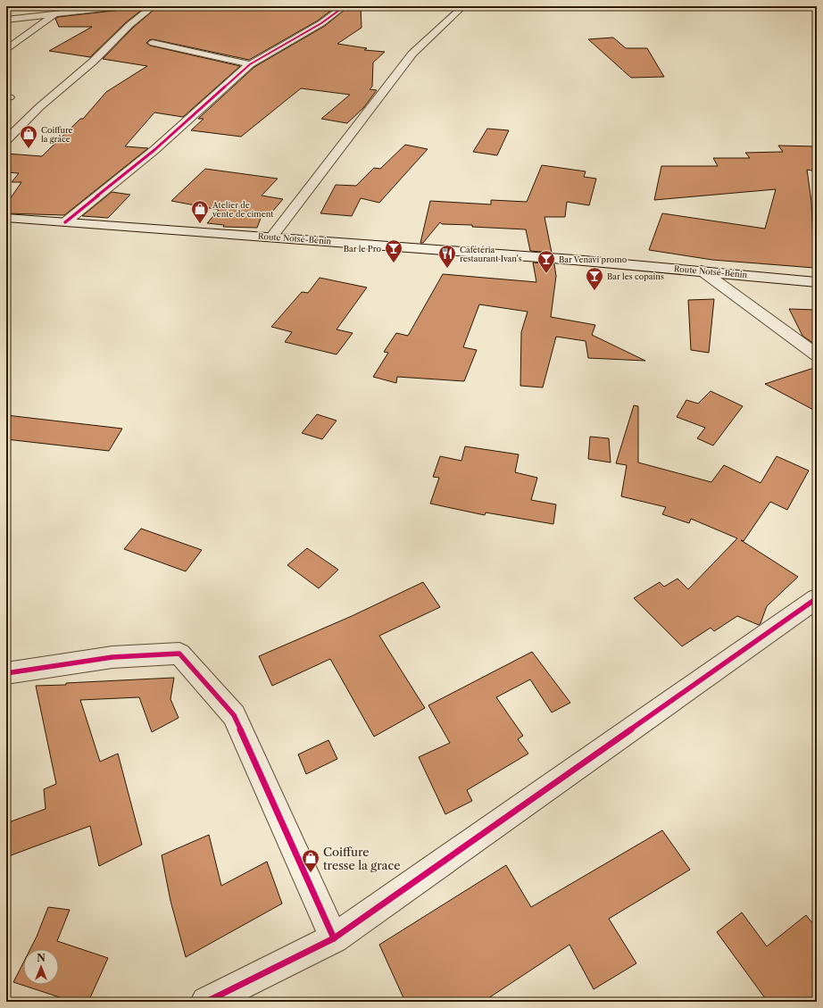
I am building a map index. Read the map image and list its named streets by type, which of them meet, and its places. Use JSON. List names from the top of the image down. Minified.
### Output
{"streets":{"street":["Route Notsé-Bénin"]},"places":{"shop":["Coiffure la grâce","Atelier de vente de ciment","Coiffure tresse la grace"],"bar":["Bar le Pro","Bar Venavi promo","Bar les copains"],"restaurant":["Cafétéria restaurant Ivan's"]},"north":"top"}
